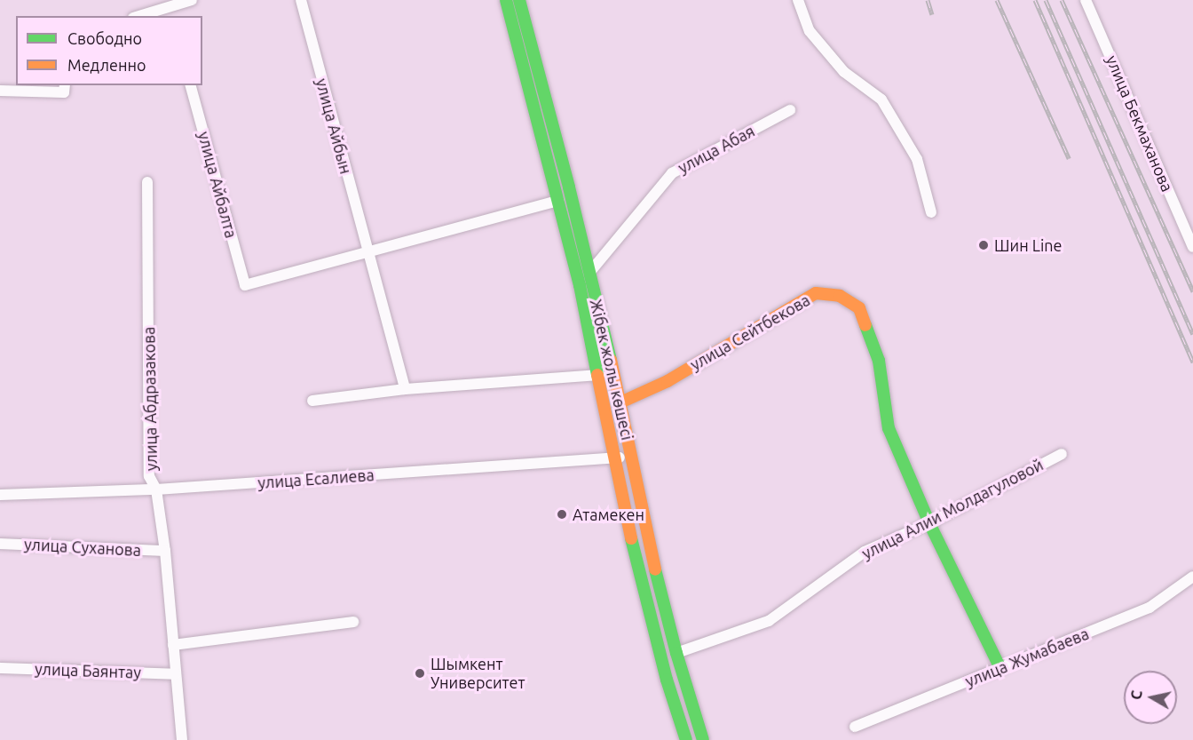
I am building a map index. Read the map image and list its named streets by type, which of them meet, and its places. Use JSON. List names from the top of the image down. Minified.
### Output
{"streets":{"main road":["улица Сейтбекова","Жібек жолы көшесі"],"street":["улица Бекмаханова","улица Айбын","улица Абая","улица Айбалта","улица Абдразакова","улица Есалиева","улица Алии Молдагуловой","улица Суханова","улица Жумабаева","улица Баянтау"]},"crossings":[["улица Айбын","улица Айбалта"],["улица Абая","Жібек жолы көшесі"],["улица Сейтбекова","Жібек жолы көшесі"],["улица Сейтбекова","улица Алии Молдагуловой"],["улица Сейтбекова","улица Жумабаева"],["Жібек жолы көшесі","улица Есалиева"],["Жібек жолы көшесі","улица Алии Молдагуловой"],["улица Абдразакова","улица Есалиева"],["улица Абдразакова","улица Суханова"],["улица Абдразакова","улица Баянтау"]],"places":["Шин Line","Атамекен","Шымкент Университет"],"legend":["Свободно","Медленно"],"north":"left"}
